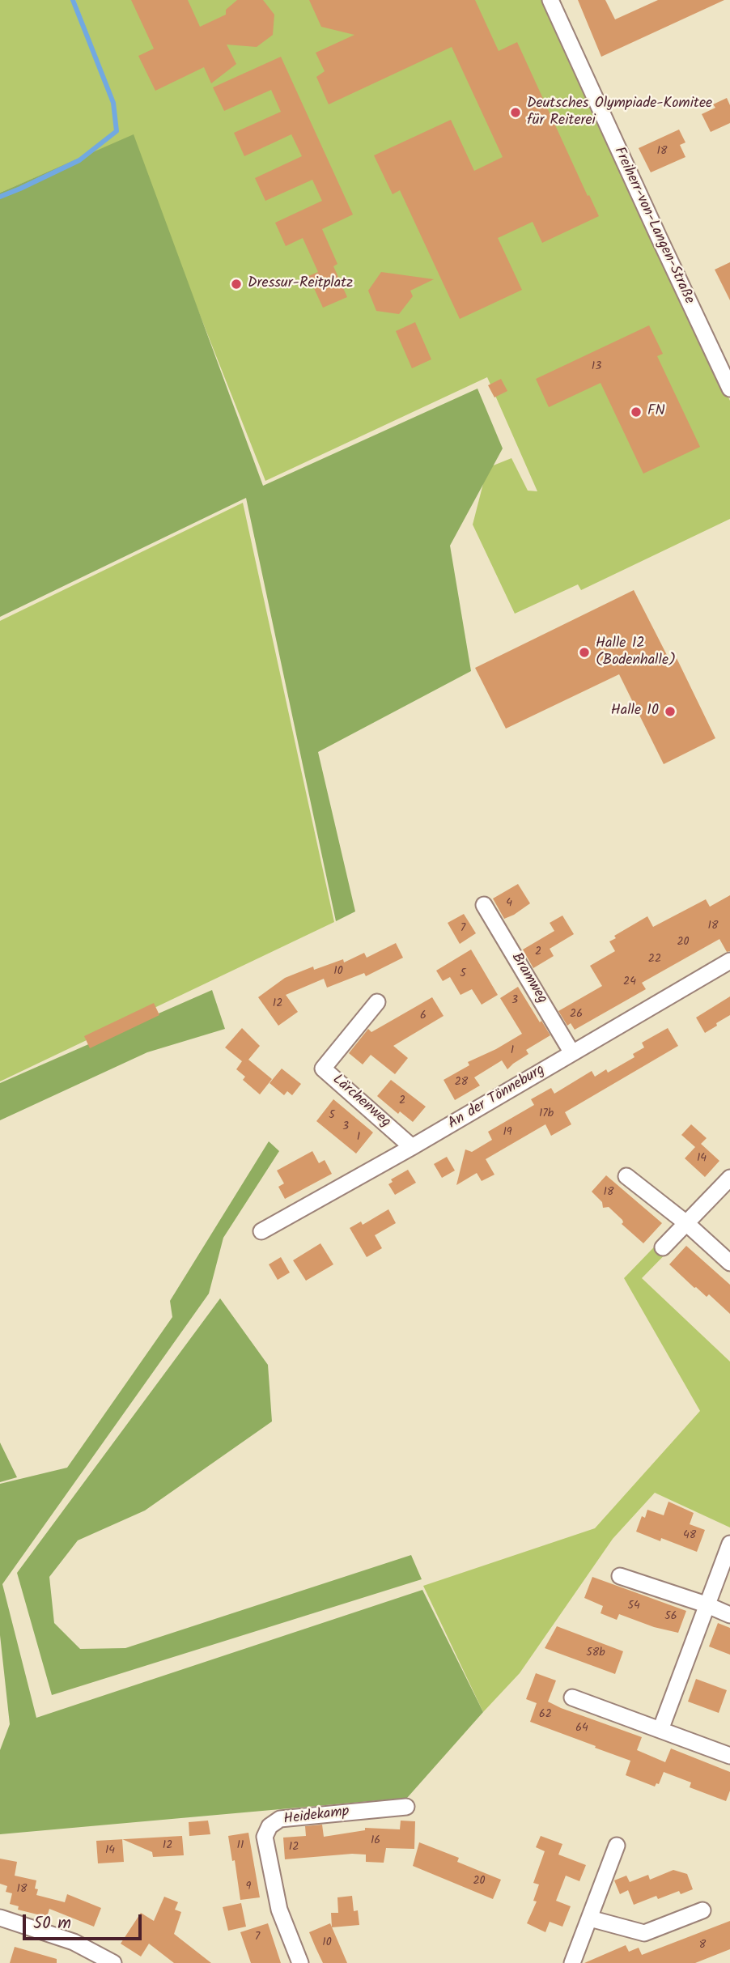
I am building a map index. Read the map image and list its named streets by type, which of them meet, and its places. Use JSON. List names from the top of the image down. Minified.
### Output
{"streets":{"street":["Freiherr-von-Langen-Straße","Bramweg","An der Tönneburg","Lärchenweg","Heidekamp"]},"crossings":[["Bramweg","An der Tönneburg"],["An der Tönneburg","Lärchenweg"]],"places":["Deutsches Olympiade-Komitee für Reiterei","Dressur-Reitplatz","FN","Halle 12 (Bodenhalle)","Halle 10"],"house_numbers":["18","13","4","18","7","20","2","22","10","5","24","3","12","26","6","1","28","2","17b","5","3","19","1","14","18","48","54","56","58b","62","64","16","12","11","12","14","20","9","18","7","10","8"],"scale_bar":"50 m"}
